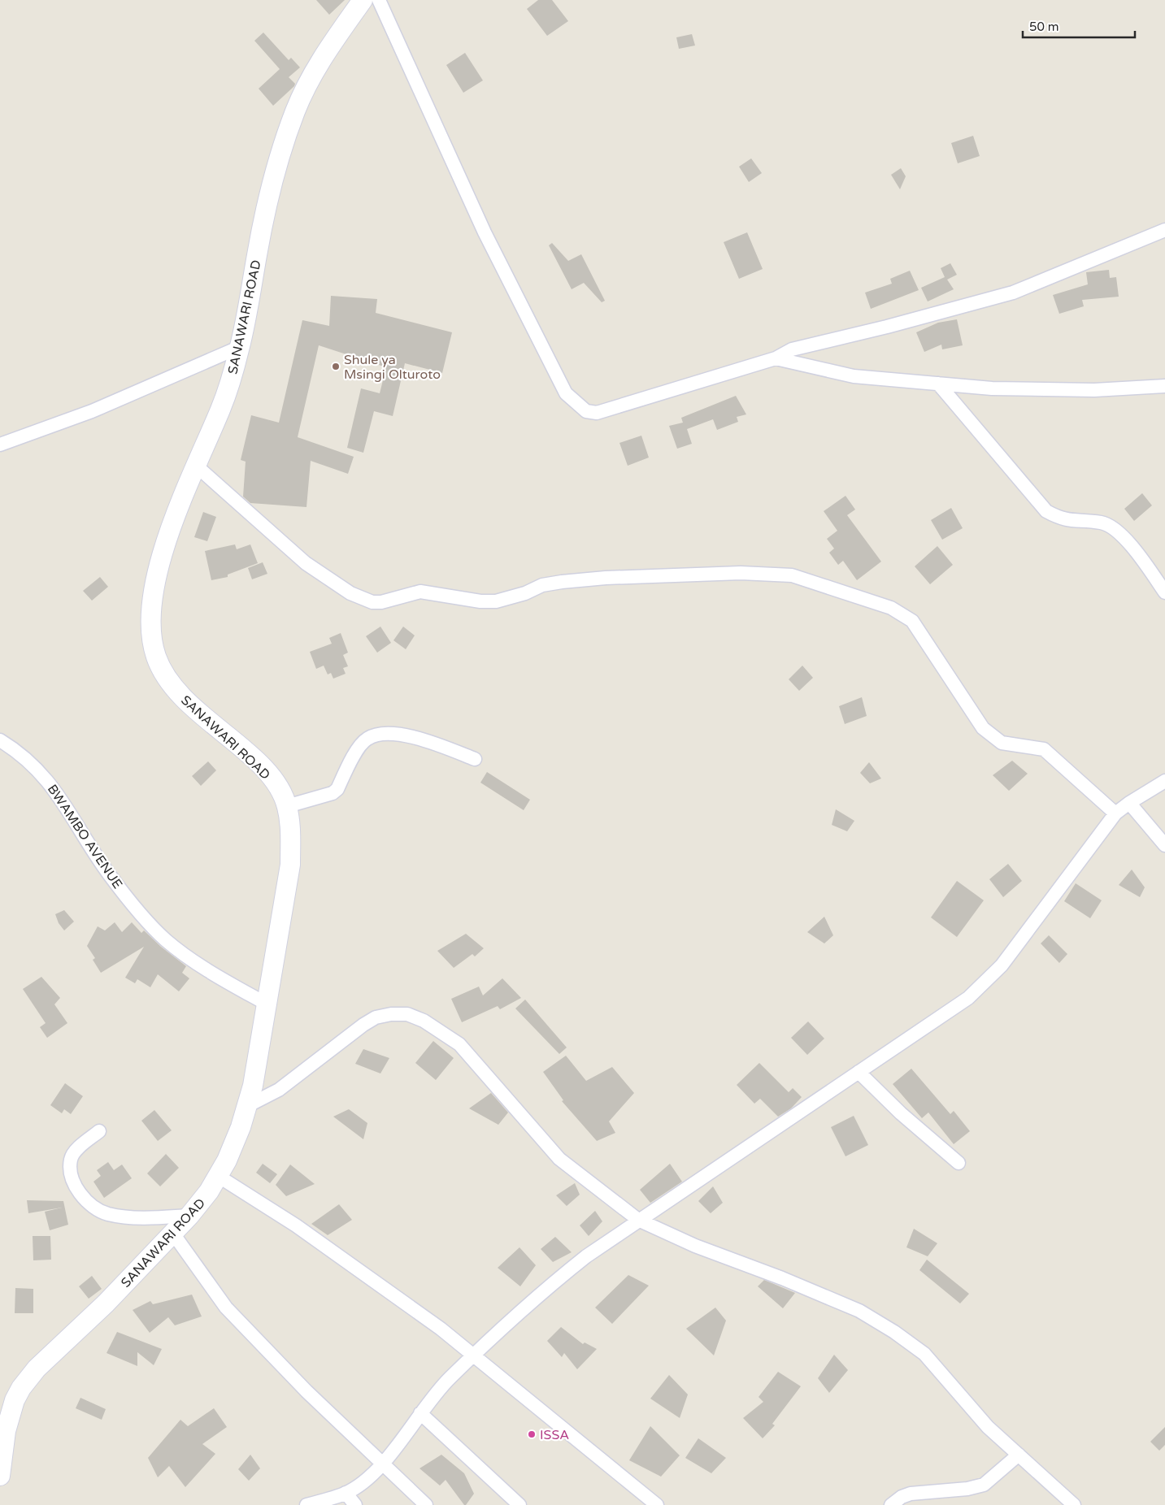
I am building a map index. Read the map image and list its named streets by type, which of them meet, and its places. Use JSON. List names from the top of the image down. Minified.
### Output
{"streets":{"street":["SANAWARI ROAD","BWAMBO AVENUE"]},"crossings":[["SANAWARI ROAD","BWAMBO AVENUE"]],"places":["Shule ya Msingi Olturoto","ISSA"],"scale_bar":"50 m"}
